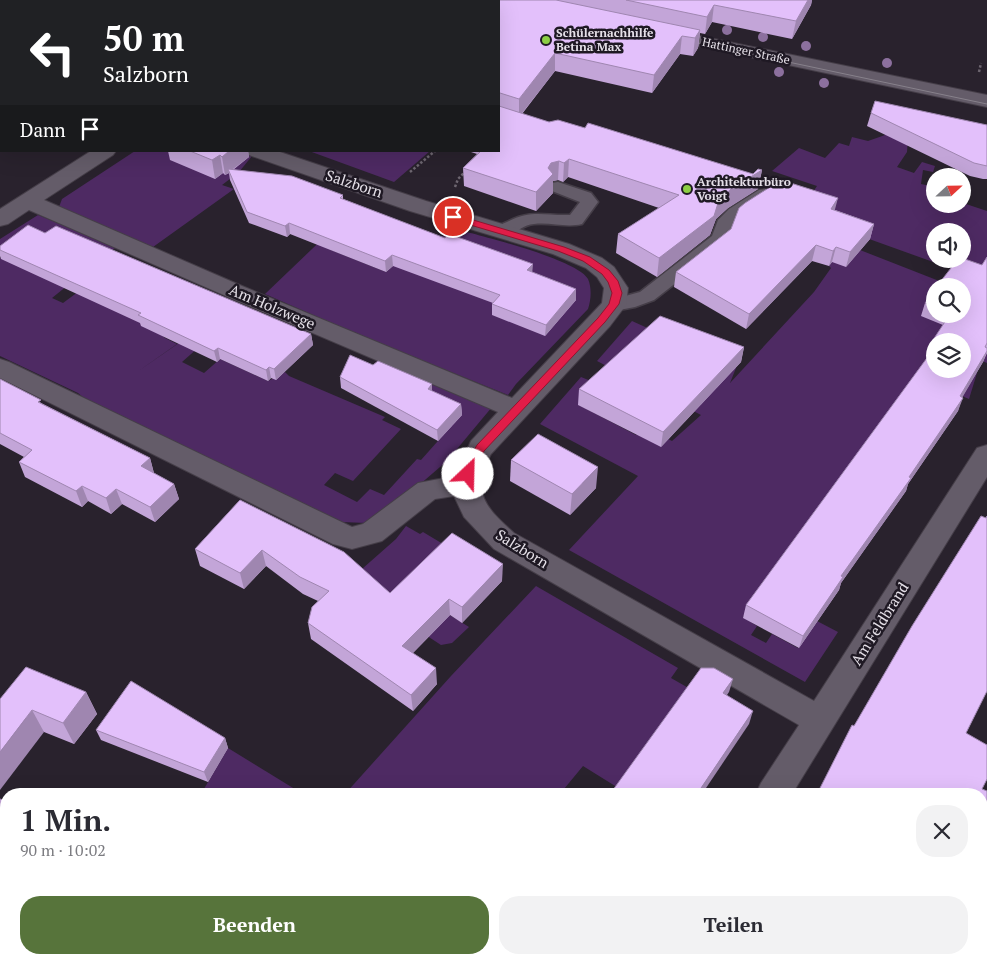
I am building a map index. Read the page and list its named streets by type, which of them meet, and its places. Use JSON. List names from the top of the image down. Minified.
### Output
{"streets":{"street":["Hattinger Straße","Salzborn","Am Holzwege","Am Feldbrand"]},"crossings":[["Salzborn","Am Feldbrand"]],"places":["Schülernachhilfe Betina Max","Architekturbüro Voigt"],"north":"right","page":{"turn":["50 m","Salzborn"],"then":"Dann","heading":["1 Min.","90 m · 10:02"],"buttons":["Beenden","Teilen"]}}
